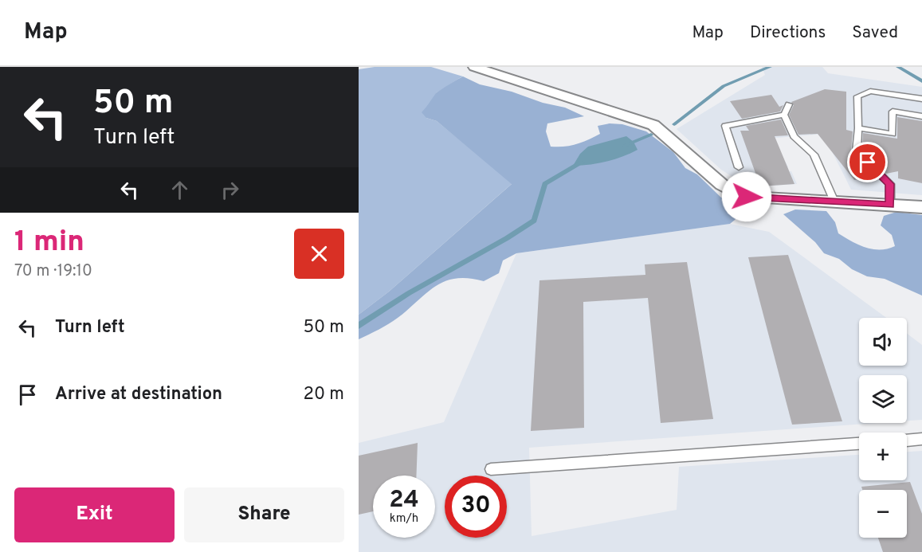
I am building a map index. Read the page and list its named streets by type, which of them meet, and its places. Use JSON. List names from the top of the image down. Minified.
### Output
{"page":{"header":"Map","nav":["Map","Directions","Saved"],"turn":["50 m","Turn left"],"heading":["1 min","70 m · 19:10"],"list":[{"name":"Turn left","value":"50 m"},{"name":"Arrive at destination","value":"20 m"}],"map_buttons":["+","−"],"speed":"24 km/h","limit":"30","buttons":["Exit","Share"]}}
